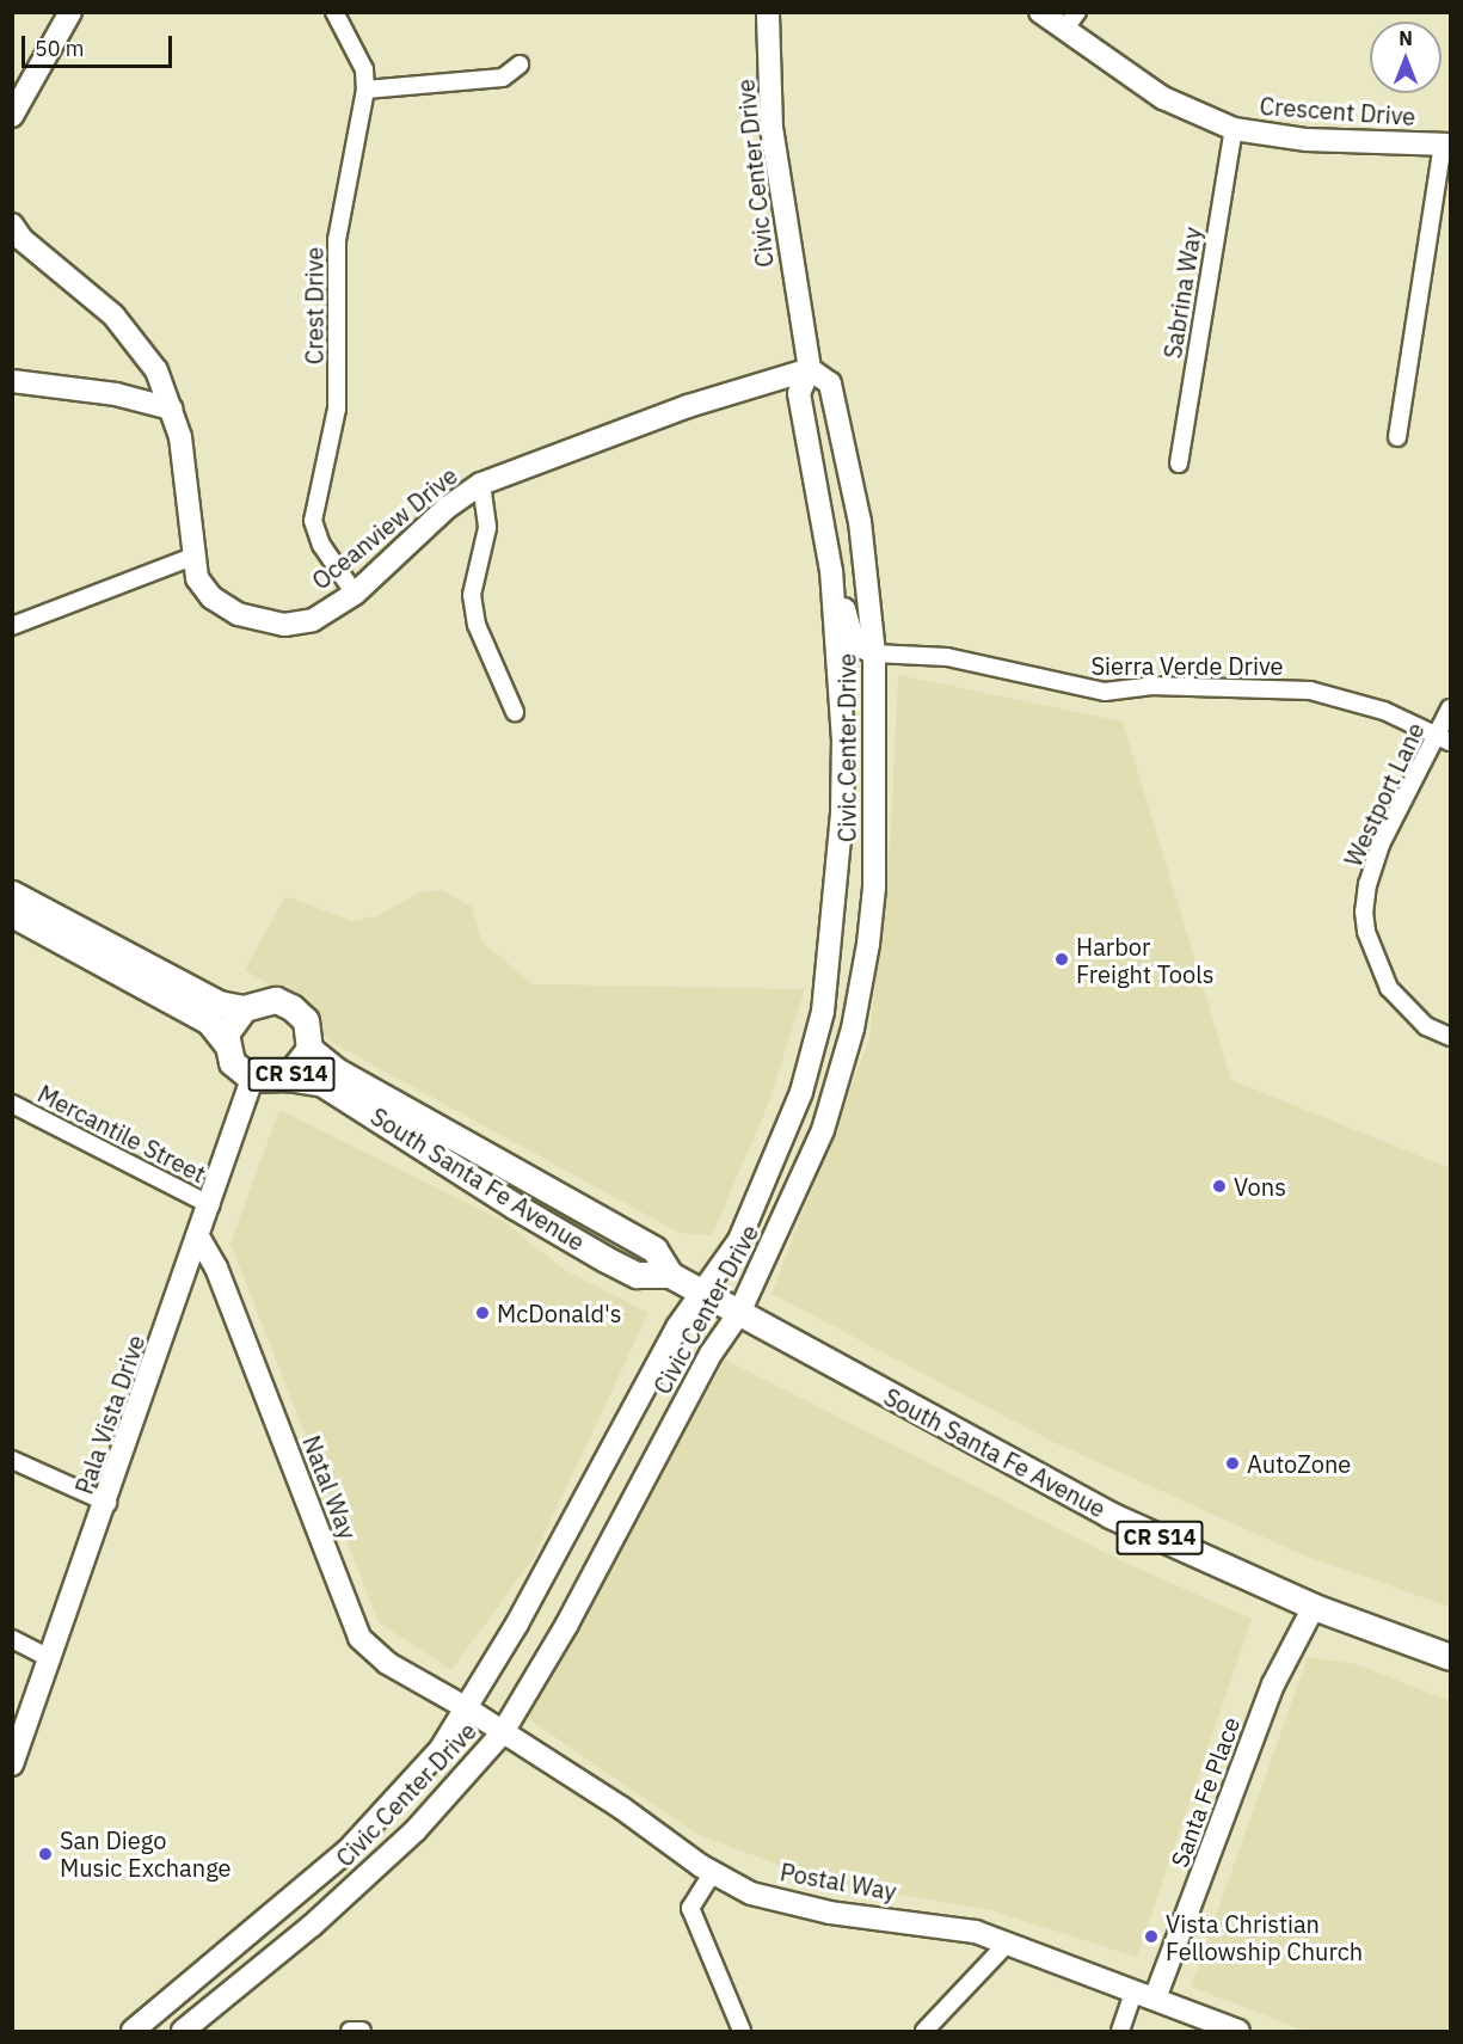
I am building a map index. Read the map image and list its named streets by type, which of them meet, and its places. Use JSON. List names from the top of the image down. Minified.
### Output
{"streets":{"main road":["CR S14","South Santa Fe Avenue"],"street":["Crescent Drive","Civic Center Drive","Sabrina Way","Crest Drive","Oceanview Drive","Sierra Verde Drive","Westport Lane","Mercantile Street","Pala Vista Drive","Natal Way","Santa Fe Place","Postal Way"]},"crossings":[["Crescent Drive","Sabrina Way"],["Civic Center Drive","Oceanview Drive"],["Civic Center Drive","Sierra Verde Drive"],["Civic Center Drive","South Santa Fe Avenue"],["Civic Center Drive","Natal Way"],["Civic Center Drive","Postal Way"],["Crest Drive","Oceanview Drive"],["Sierra Verde Drive","Westport Lane"],["CR S14","South Santa Fe Avenue"],["CR S14","Pala Vista Drive"],["Mercantile Street","Pala Vista Drive"],["South Santa Fe Avenue","Pala Vista Drive"],["South Santa Fe Avenue","Santa Fe Place"],["Pala Vista Drive","Natal Way"],["Natal Way","Postal Way"],["Santa Fe Place","Postal Way"]],"places":["Harbor Freight Tools","Vons","McDonald's","AutoZone","San Diego Music Exchange","Vista Christian Fellowship Church"],"scale_bar":"50 m","north":"top"}
